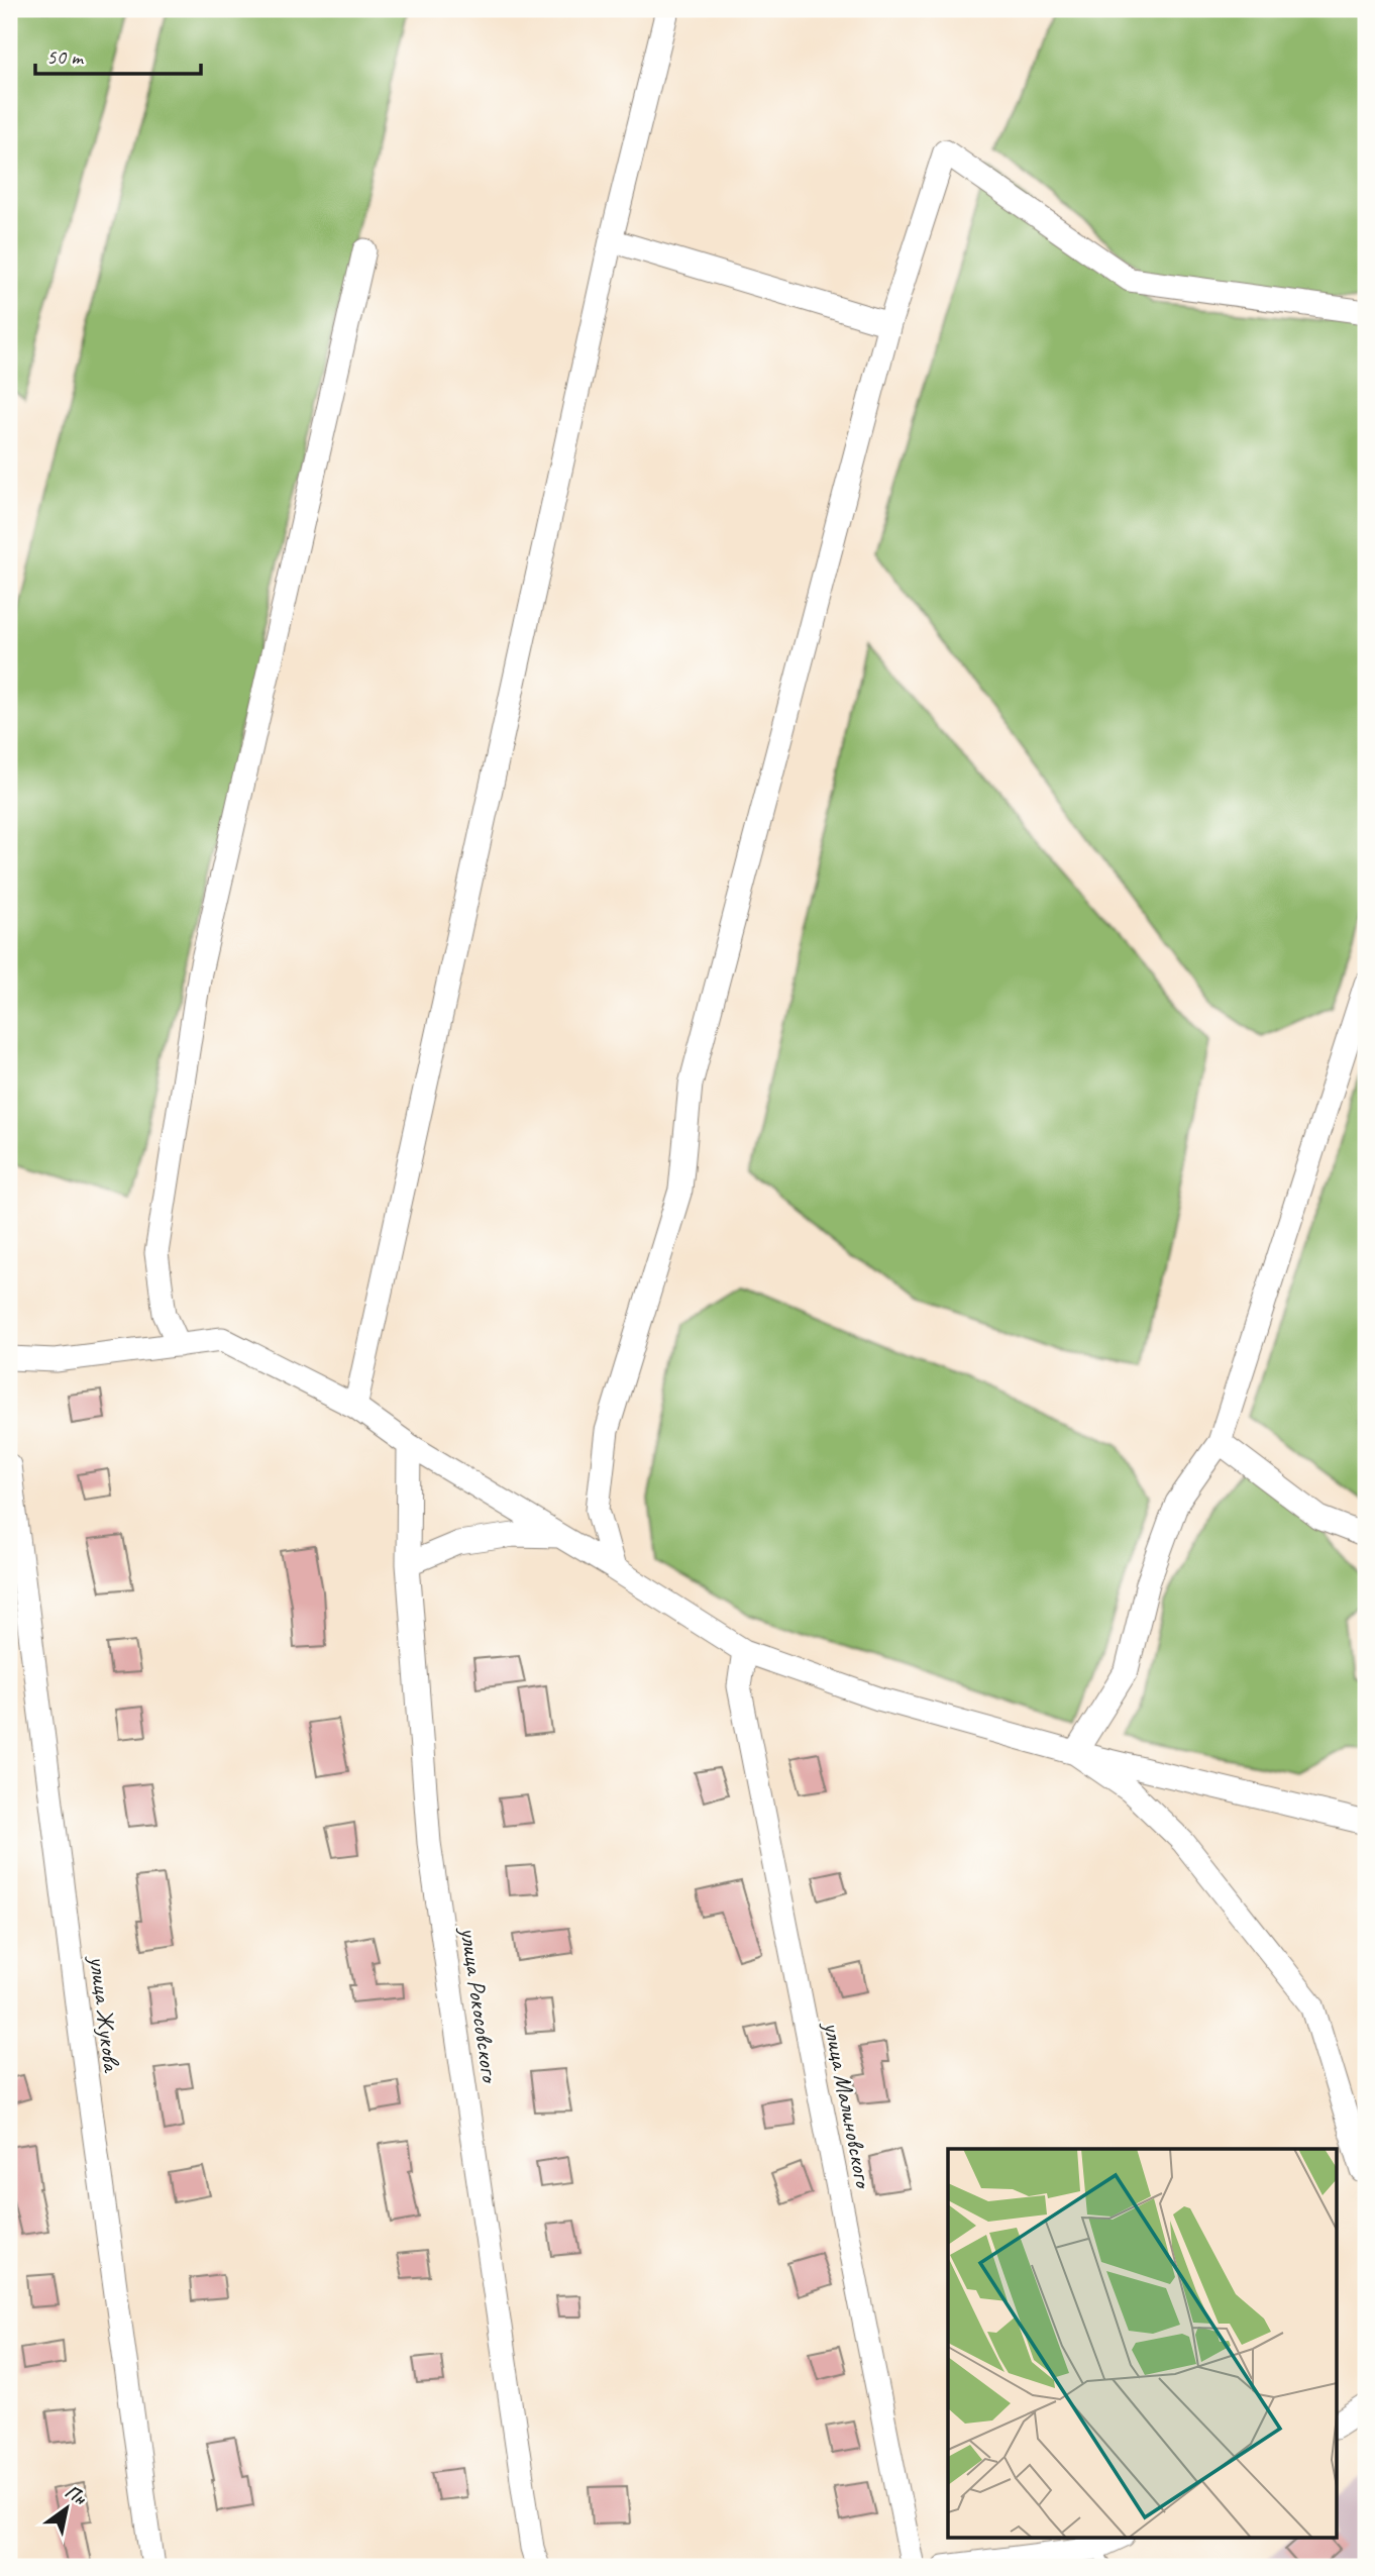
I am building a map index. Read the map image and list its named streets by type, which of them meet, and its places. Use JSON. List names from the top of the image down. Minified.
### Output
{"streets":{"street":["улица Рокосовского","улица Жукова","улица Малиновского"]},"scale_bar":"50 m","north":"top right"}
